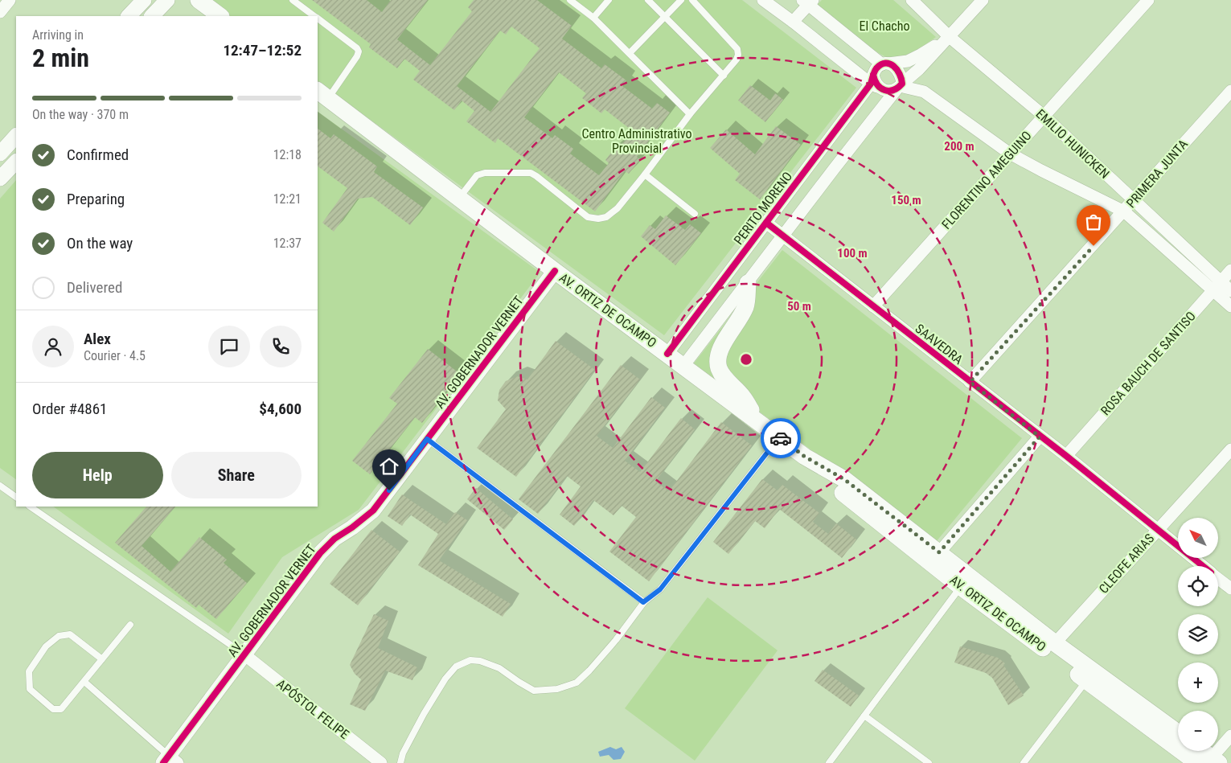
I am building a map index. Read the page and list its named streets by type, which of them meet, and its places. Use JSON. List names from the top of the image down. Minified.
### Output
{"streets":{"main road":["AV. ORTIZ DE OCAMPO"],"street":["EMILIO HUNICKEN","PRIMERA JUNTA","FLORENTINO AMEGUINO","PERITO MORENO","SAAVEDRA","AV. GOBERNADOR VERNET","ROSA BAUCH DE SANTISO","CLEOFE ARIAS","APÓSTOL FELIPE"]},"crossings":[["EMILIO HUNICKEN","PRIMERA JUNTA"],["EMILIO HUNICKEN","FLORENTINO AMEGUINO"],["EMILIO HUNICKEN","PERITO MORENO"],["EMILIO HUNICKEN","ROSA BAUCH DE SANTISO"],["PRIMERA JUNTA","SAAVEDRA"],["FLORENTINO AMEGUINO","SAAVEDRA"],["PERITO MORENO","AV. ORTIZ DE OCAMPO"],["PERITO MORENO","SAAVEDRA"],["AV. ORTIZ DE OCAMPO","AV. GOBERNADOR VERNET"],["AV. ORTIZ DE OCAMPO","CLEOFE ARIAS"],["SAAVEDRA","ROSA BAUCH DE SANTISO"],["SAAVEDRA","CLEOFE ARIAS"],["AV. GOBERNADOR VERNET","APÓSTOL FELIPE"]],"parks":["El Chacho","Centro Administrativo Provincial"],"north":"top left","page":{"heading":["2 min","Arriving in","12:47–12:52"],"panel":["Alex","Courier · 4.5","Order #4861","$4,600"],"bar":"On the way · 370 m","list":[["Confirmed","12:18"],["Preparing","12:21"],["On the way","12:37"],"Delivered"],"buttons":["Help","Share"],"map_buttons":["+","−"]},"rings":["200 m","150 m","100 m","50 m"]}
